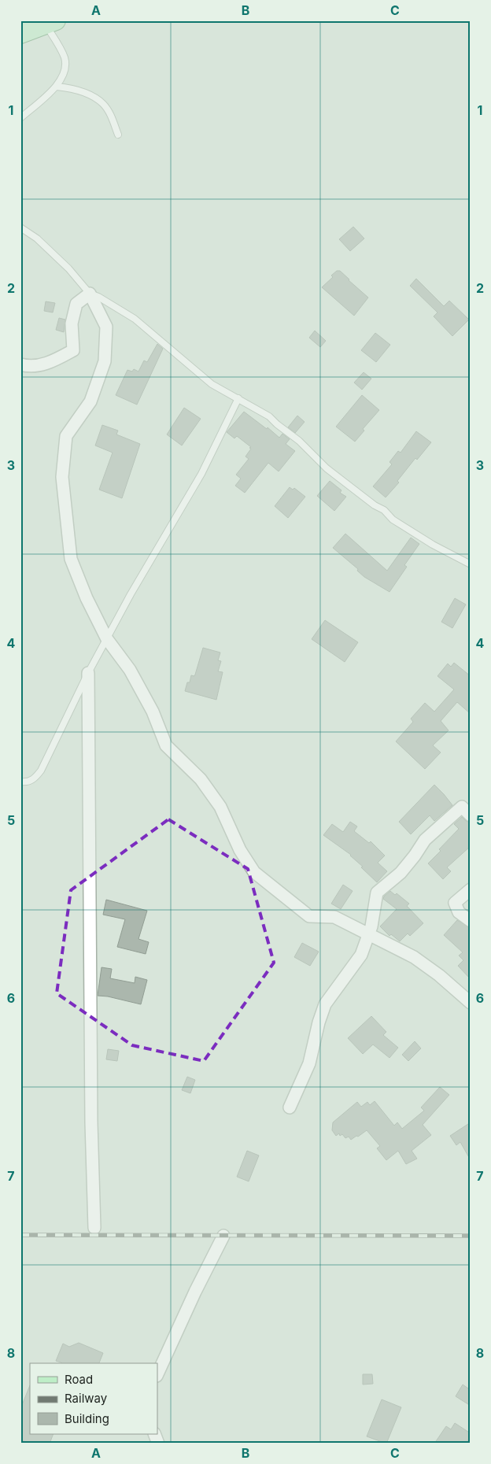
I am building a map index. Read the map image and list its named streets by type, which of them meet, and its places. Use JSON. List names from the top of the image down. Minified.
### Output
{"legend":["Road","Railway","Building"],"grid":{"columns":["A","B","C"],"rows":["1","2","3","4","5","6","7","8"]}}
